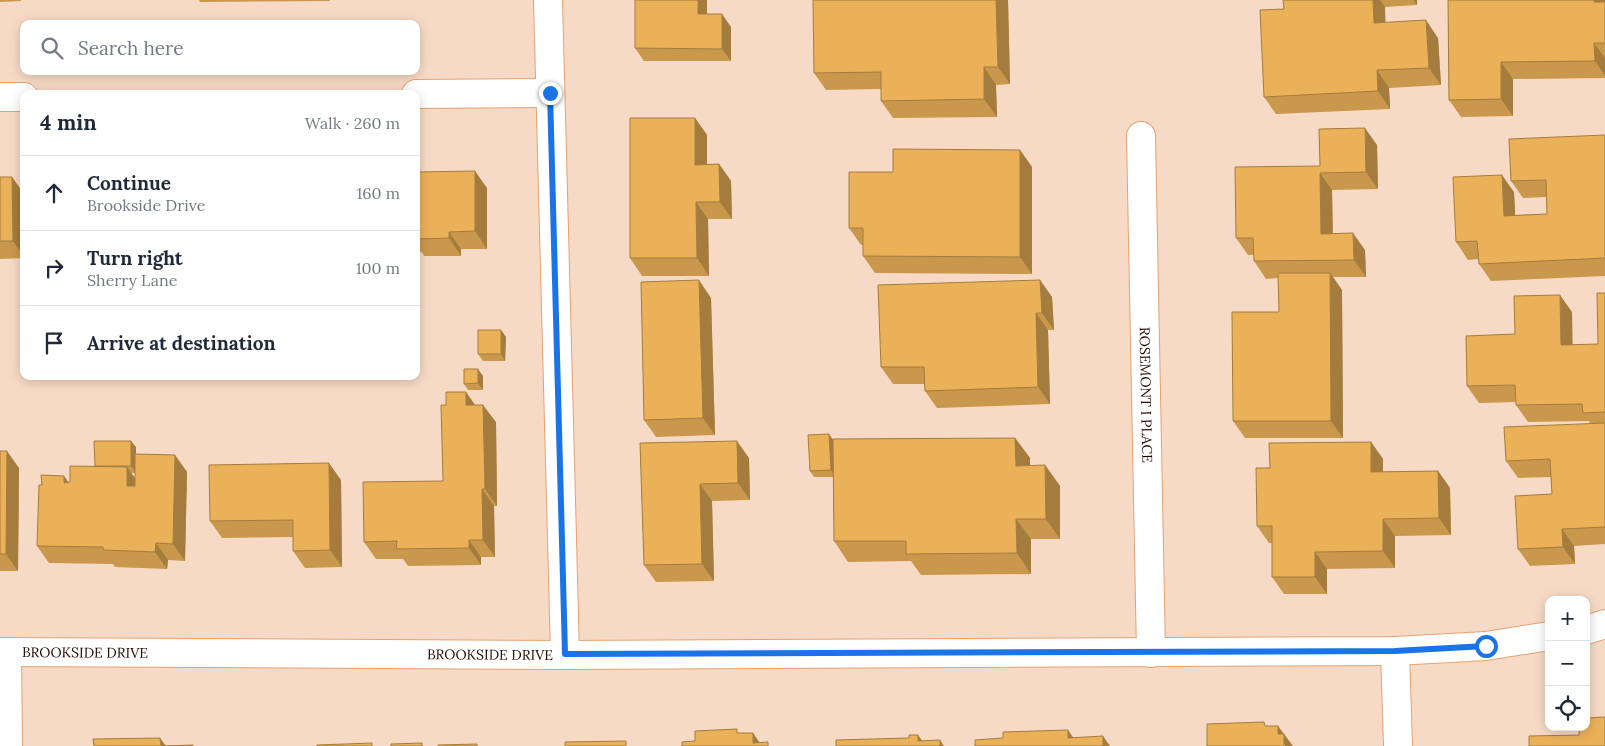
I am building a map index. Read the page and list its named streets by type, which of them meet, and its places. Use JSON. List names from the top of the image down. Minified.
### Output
{"streets":{"street":["ROSEMONT I PLACE","BROOKSIDE DRIVE"]},"crossings":[["ROSEMONT I PLACE","BROOKSIDE DRIVE"]],"page":{"search":"Search here","heading":["4 min","Walk · 260 m"],"list":[["Continue","Brookside Drive","160 m"],["Turn right","Sherry Lane","100 m"],"Arrive at destination"],"map_buttons":["+","−"]}}
